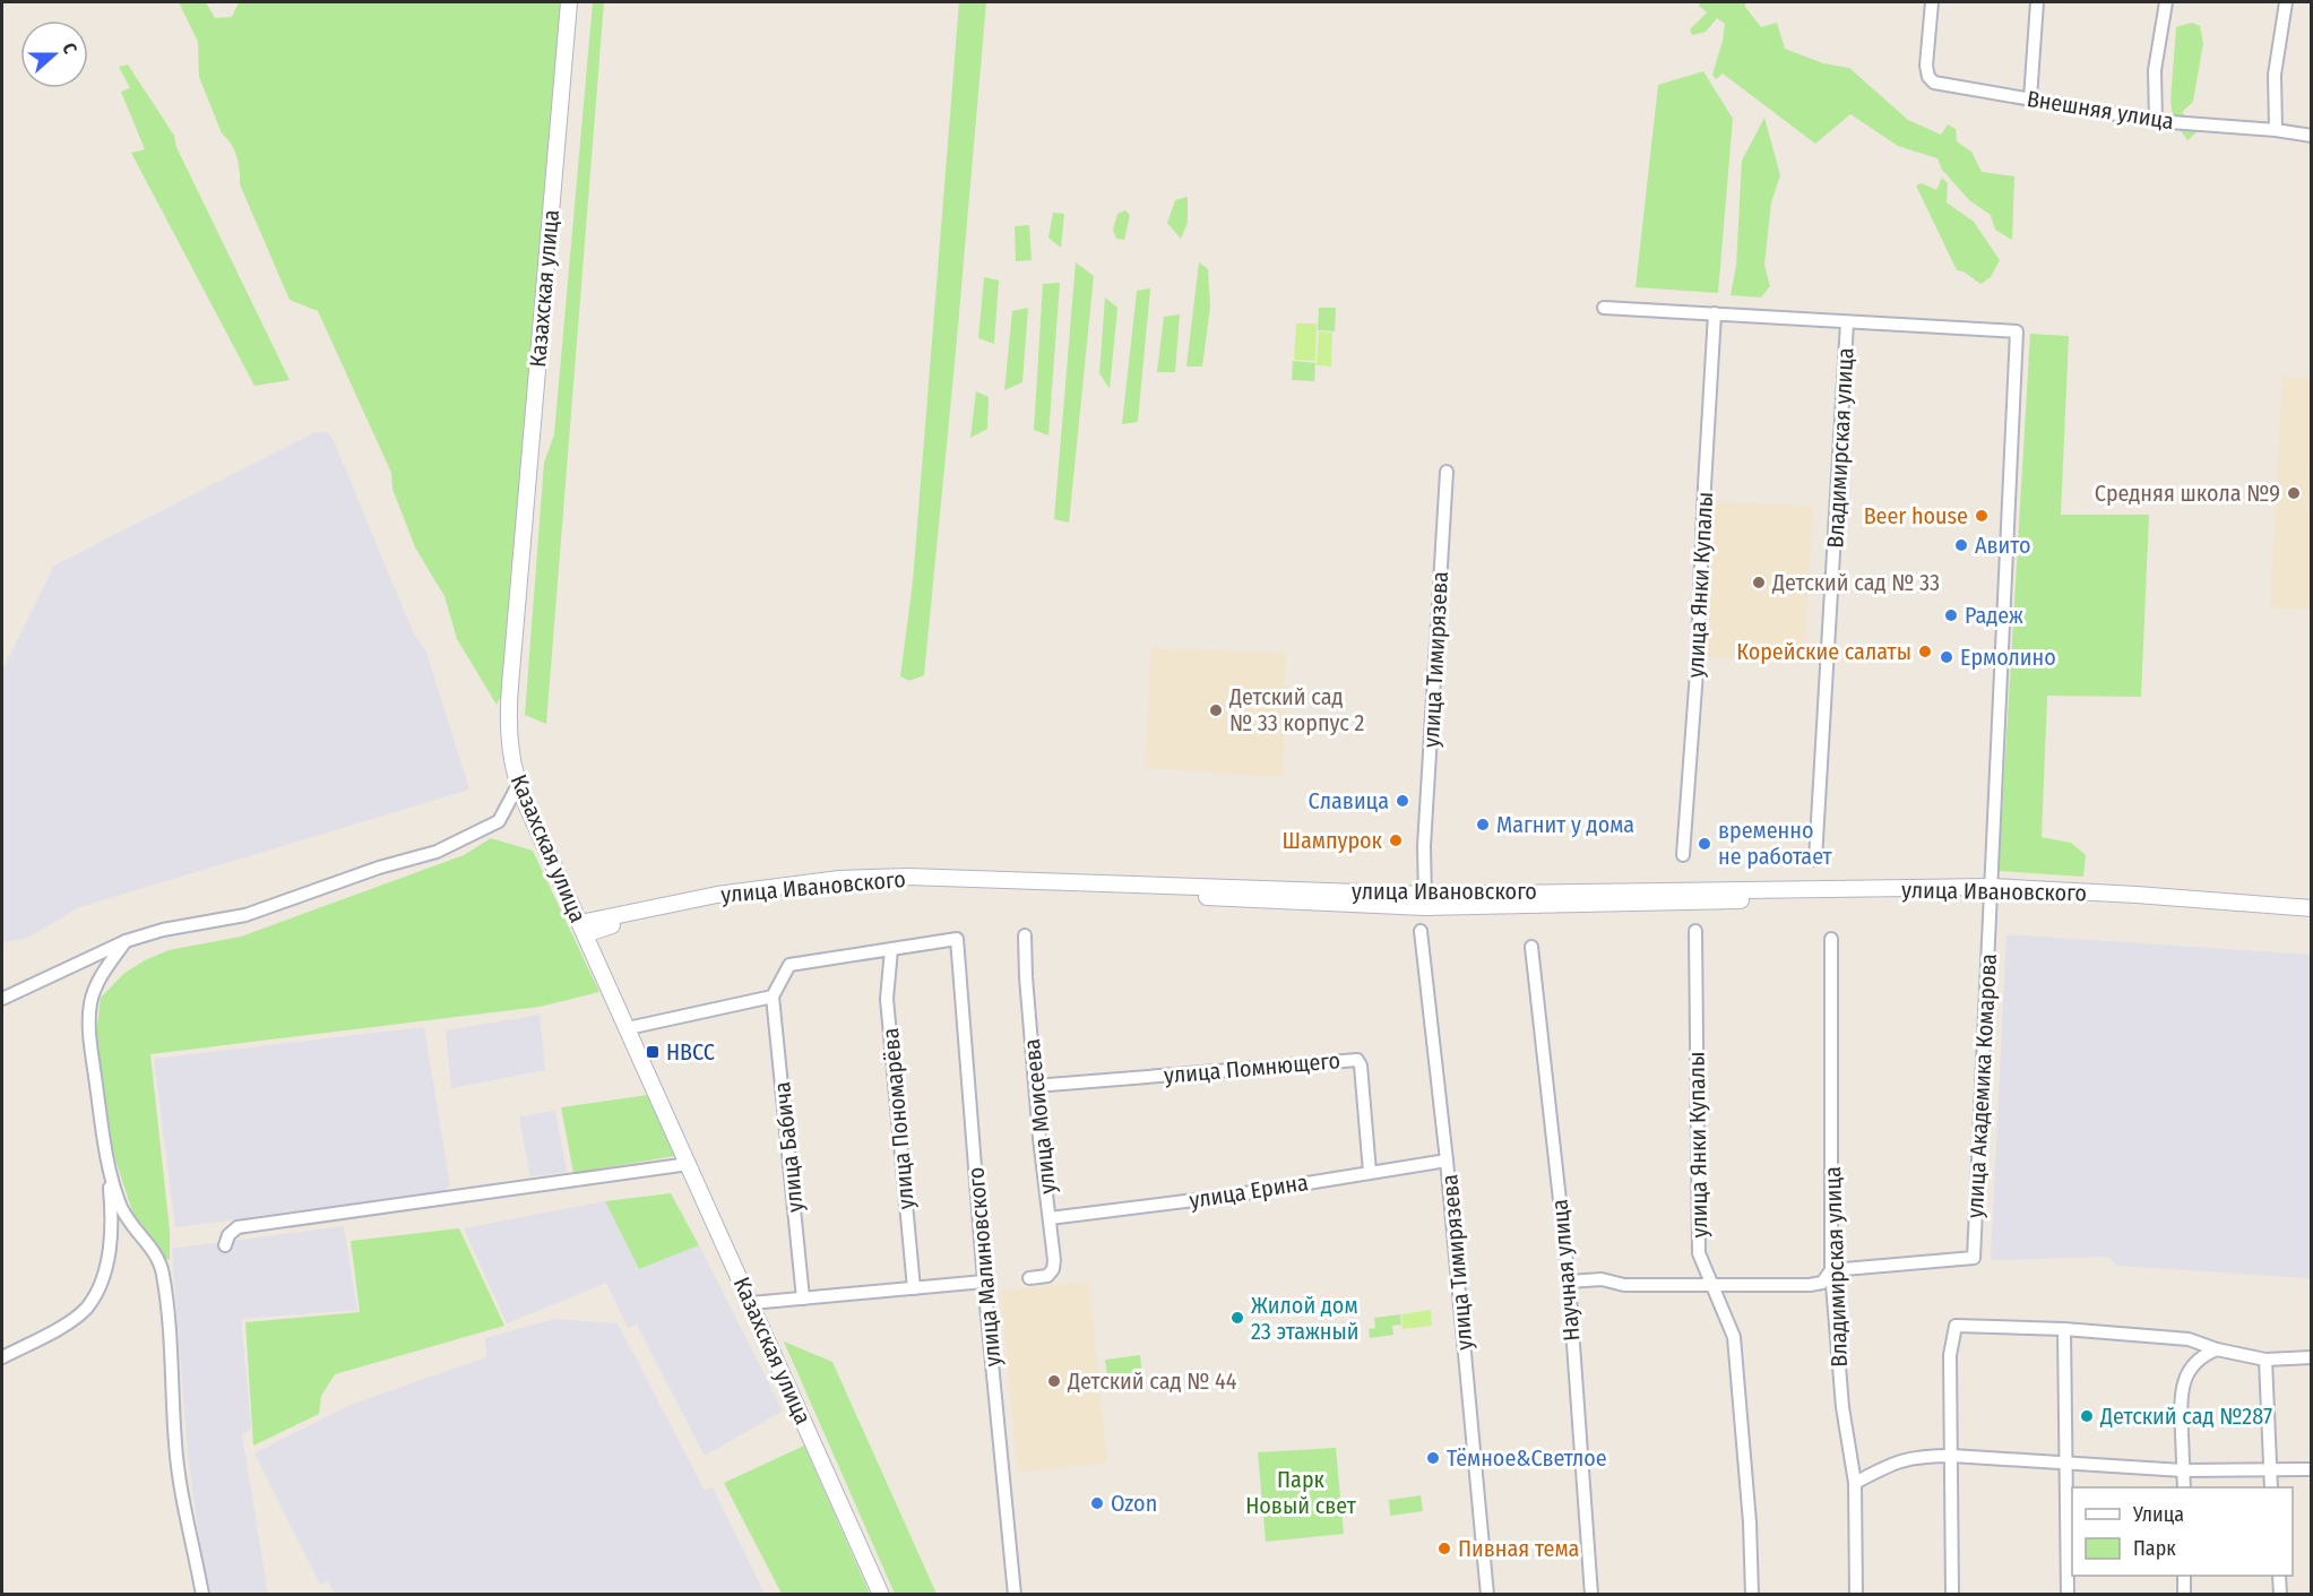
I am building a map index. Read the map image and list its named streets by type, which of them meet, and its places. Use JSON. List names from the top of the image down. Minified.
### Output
{"streets":{"street":["Внешняя улица","Казахская улица","Владимирская улица","улица Янки Купалы","улица Тимирязева","улица Ивановского","улица Помнющего","улица Академика Комарова","улица Моисеева","улица Пономарёва","улица Бабича","улица Ерина","улица Малиновского","Научная улица"]},"crossings":[["Казахская улица","улица Ивановского"],["Владимирская улица","улица Академика Комарова"],["улица Тимирязева","улица Ивановского"],["улица Тимирязева","улица Ерина"],["улица Ивановского","улица Академика Комарова"],["улица Помнющего","улица Моисеева"],["улица Помнющего","улица Ерина"],["улица Моисеева","улица Ерина"],["улица Пономарёва","улица Малиновского"]],"parks":["Парк Новый свет"],"places":{"other":["Средняя школа №9","Beer house","Авито","Детский сад № 33","Радеж","Корейские салаты","Ермолино","Детский сад № 33 корпус 2","Славица","Магнит у дома","Шампурок","временно не работает","Жилой дом 23 этажный","Детский сад № 44","Детский сад №287","Тёмное&Светлое","Ozon","Пивная тема"],"transit":["НВСС"]},"legend":["Улица","Парк"],"north":"right"}
